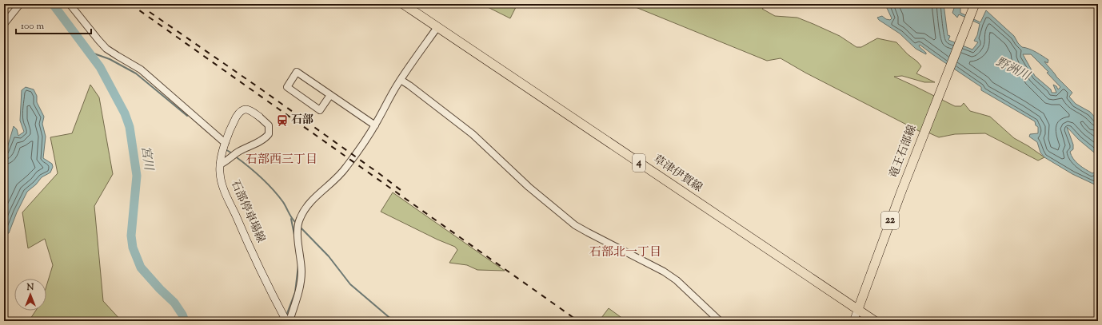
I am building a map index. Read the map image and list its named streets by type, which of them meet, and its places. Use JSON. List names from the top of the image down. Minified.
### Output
{"streets":{"main road":["竜王石部線","4","草津伊賀線","石部停車場線","22"]},"crossings":[["竜王石部線","草津伊賀線"]],"districts":["石部西三丁目","石部北一丁目"],"water":["野洲川","宮川"],"places":{"station":["石部"]},"scale_bar":"100 m","north":"top"}
